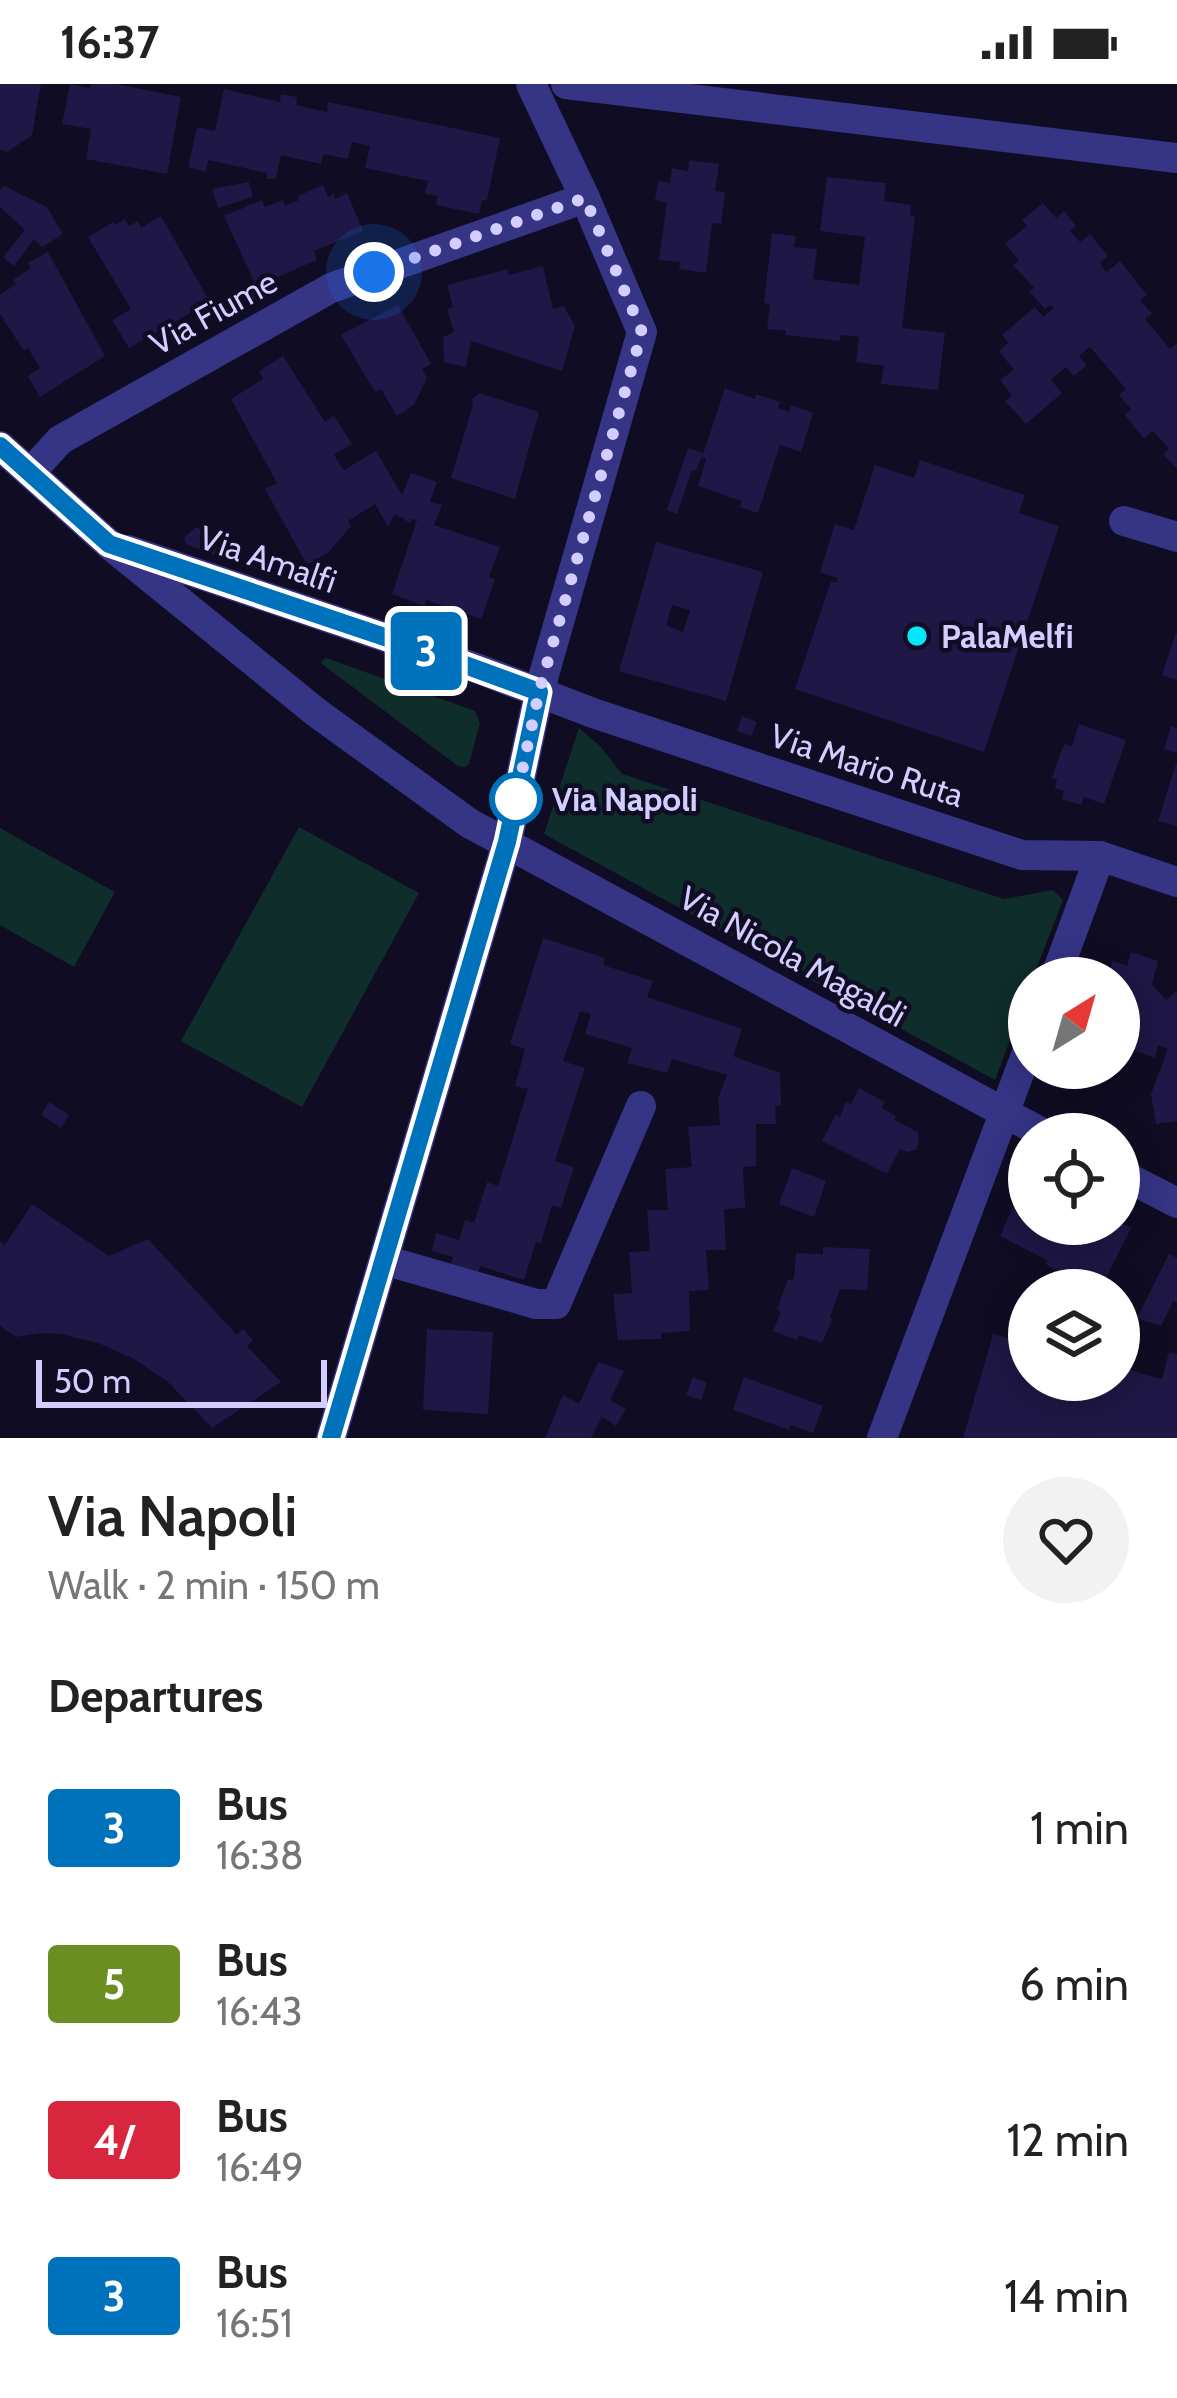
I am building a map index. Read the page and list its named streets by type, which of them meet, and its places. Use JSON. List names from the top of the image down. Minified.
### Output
{"streets":{"street":["Via Fiume","Via Amalfi","Via Mario Ruta","Via Nicola Magaldi"]},"crossings":[["Via Fiume","Via Amalfi"],["Via Amalfi","Via Mario Ruta"],["Via Amalfi","Via Nicola Magaldi"]],"places":["PalaMelfi","Via Napoli"],"lines":["bus line 3"],"scale_bar":"50 m","north":"top right","page":{"status":"16:37","on_map":"3","scale":"50 m","heading":[["Via Napoli","Walk · 2 min · 150 m"],"Departures"],"list":[{"mark":"3","name":"Bus","note":"16:38","value":"1 min"},{"mark":"5","name":"Bus","note":"16:43","value":"6 min"},{"mark":"4/","name":"Bus","note":"16:49","value":"12 min"},{"mark":"3","name":"Bus","note":"16:51","value":"14 min"}]}}
